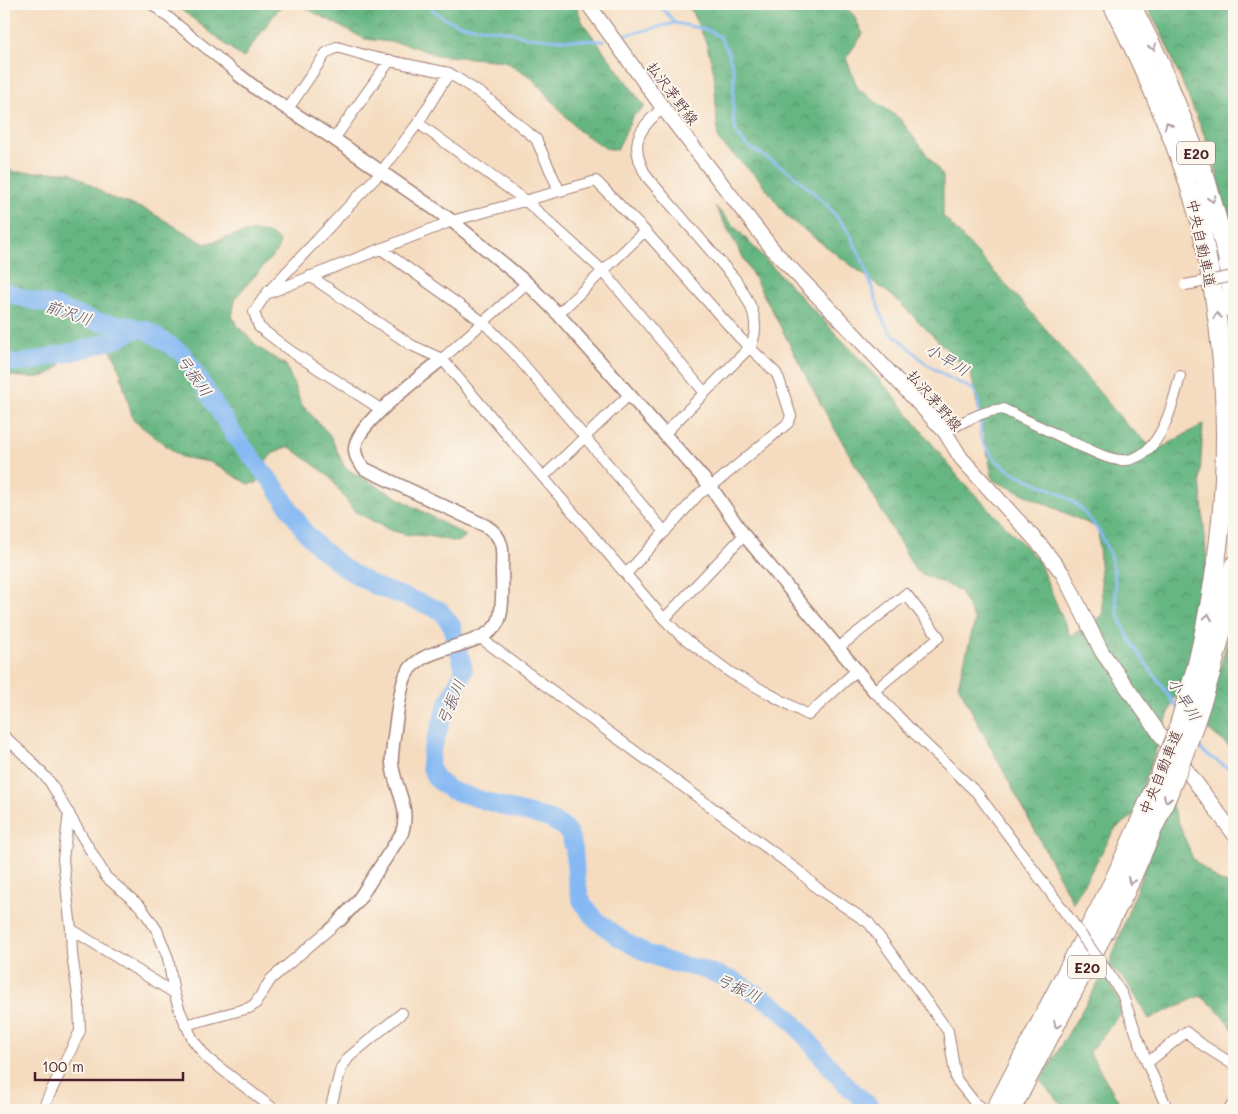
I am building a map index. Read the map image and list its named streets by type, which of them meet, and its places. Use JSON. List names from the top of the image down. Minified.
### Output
{"streets":{"highway":["E20","中央自動車道"],"main road":["払沢茅野線"]},"water":["前沢川","小早川","弓振川"],"scale_bar":"100 m"}
